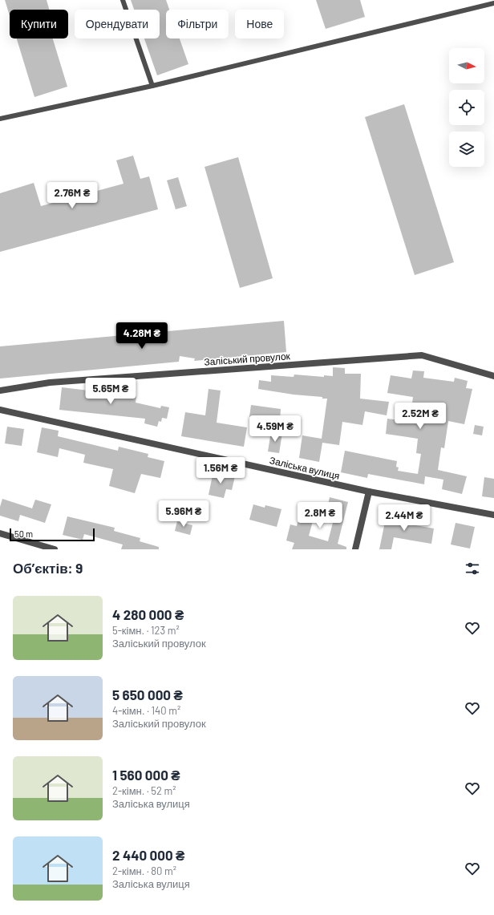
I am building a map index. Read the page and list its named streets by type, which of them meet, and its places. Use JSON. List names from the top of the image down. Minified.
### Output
{"streets":{"street":["Заліський провулок","Заліська вулиця"]},"scale_bar":"50 m","north":"right","page":{"chip":["Купити","Орендувати","Фільтри","Нове"],"price":["2.76M ₴","4.28M ₴","5.65M ₴","2.52M ₴","4.59M ₴","1.56M ₴","5.96M ₴","2.8M ₴","2.44M ₴"],"scale":"50 m","heading":"Об’єктів: 9","list":[{"name":"4 280 000 ₴","note":"5-кімн. · 123 m² · Заліський провулок"},{"name":"5 650 000 ₴","note":"4-кімн. · 140 m² · Заліський провулок"},{"name":"1 560 000 ₴","note":"2-кімн. · 52 m² · Заліська вулиця"},{"name":"2 440 000 ₴","note":"2-кімн. · 80 m² · Заліська вулиця"}]}}
